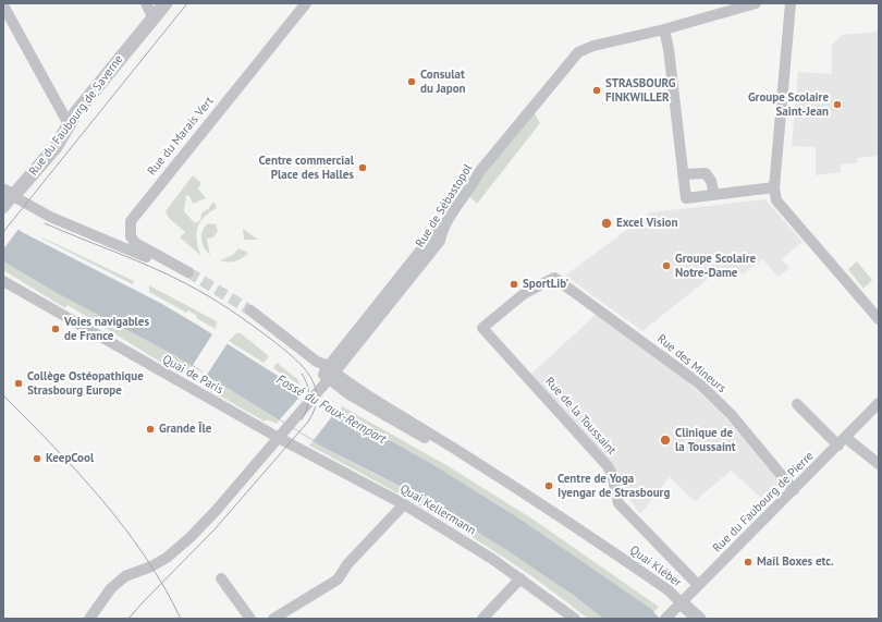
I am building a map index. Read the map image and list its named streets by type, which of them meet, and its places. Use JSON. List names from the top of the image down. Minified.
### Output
{"streets":{"street":["Rue du Faubourg de Saverne","Rue du Marais Vert","Rue de Sébastopol","Rue des Mineurs","Quai de Paris","Rue de la Toussaint","Rue du Faubourg de Pierre","Quai Kellermann","Quai Kléber"]},"crossings":[["Rue du Faubourg de Saverne","Rue du Marais Vert"],["Rue de Sébastopol","Quai de Paris"],["Rue de Sébastopol","Quai Kellermann"],["Rue de Sébastopol","Quai Kléber"],["Rue des Mineurs","Rue de la Toussaint"],["Rue des Mineurs","Rue du Faubourg de Pierre"],["Quai de Paris","Quai Kellermann"],["Rue de la Toussaint","Rue du Faubourg de Pierre"],["Rue du Faubourg de Pierre","Quai Kléber"]],"water":["Fossé du Faux-Rempart"],"places":["Consulat du Japon","STRASBOURG FINKWILLER","Groupe Scolaire Saint-Jean","Centre commercial Place des Halles","Excel Vision","Groupe Scolaire Notre-Dame","SportLib'","Voies navigables de France","Collège Ostéopathique Strasbourg Europe","Grande Île","Clinique de la Toussaint","KeepCool","Centre de Yoga Iyengar de Strasbourg","Mail Boxes etc."]}
